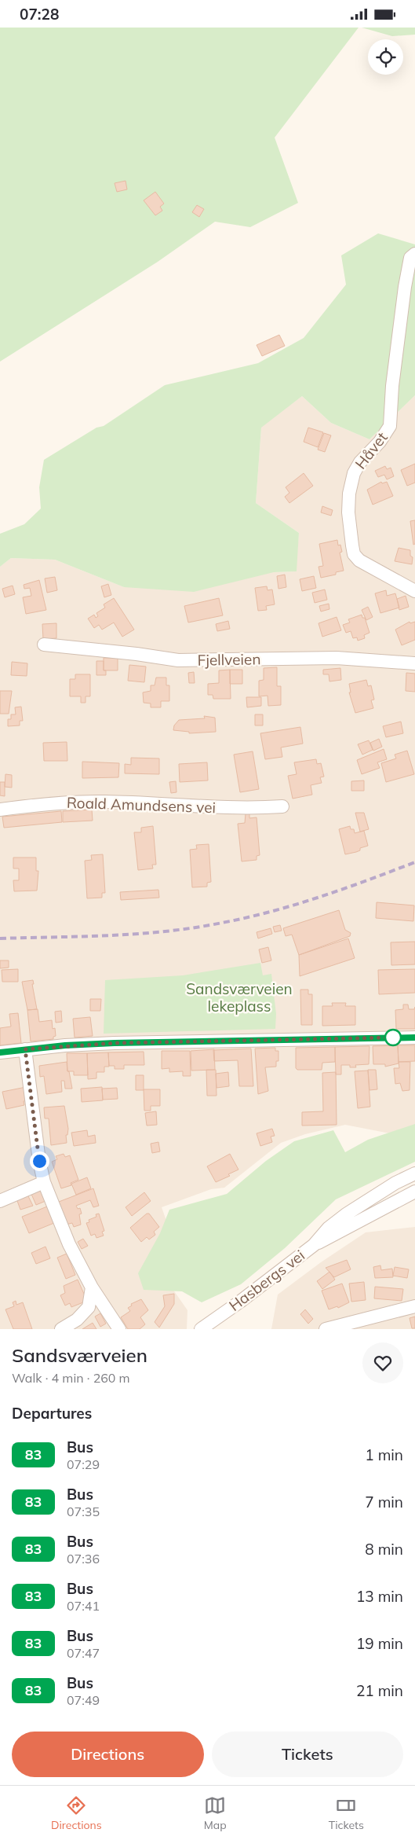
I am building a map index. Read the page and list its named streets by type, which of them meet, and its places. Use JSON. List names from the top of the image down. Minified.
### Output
{"streets":{"street":["Håvet","Fjellveien","Roald Amundsens vei","Hasbergs vei"]},"parks":["Sandsværveien lekeplass"],"lines":["bus line 83"],"page":{"status":"07:28","heading":[["Sandsværveien","Walk · 4 min · 260 m"],"Departures"],"list":[{"mark":"83","name":"Bus","note":"07:29","value":"1 min"},{"mark":"83","name":"Bus","note":"07:35","value":"7 min"},{"mark":"83","name":"Bus","note":"07:36","value":"8 min"},{"mark":"83","name":"Bus","note":"07:41","value":"13 min"},{"mark":"83","name":"Bus","note":"07:47","value":"19 min"},{"mark":"83","name":"Bus","note":"07:49","value":"21 min"}],"buttons":["Directions","Tickets"],"tabs":["Directions","Map","Tickets"]}}
